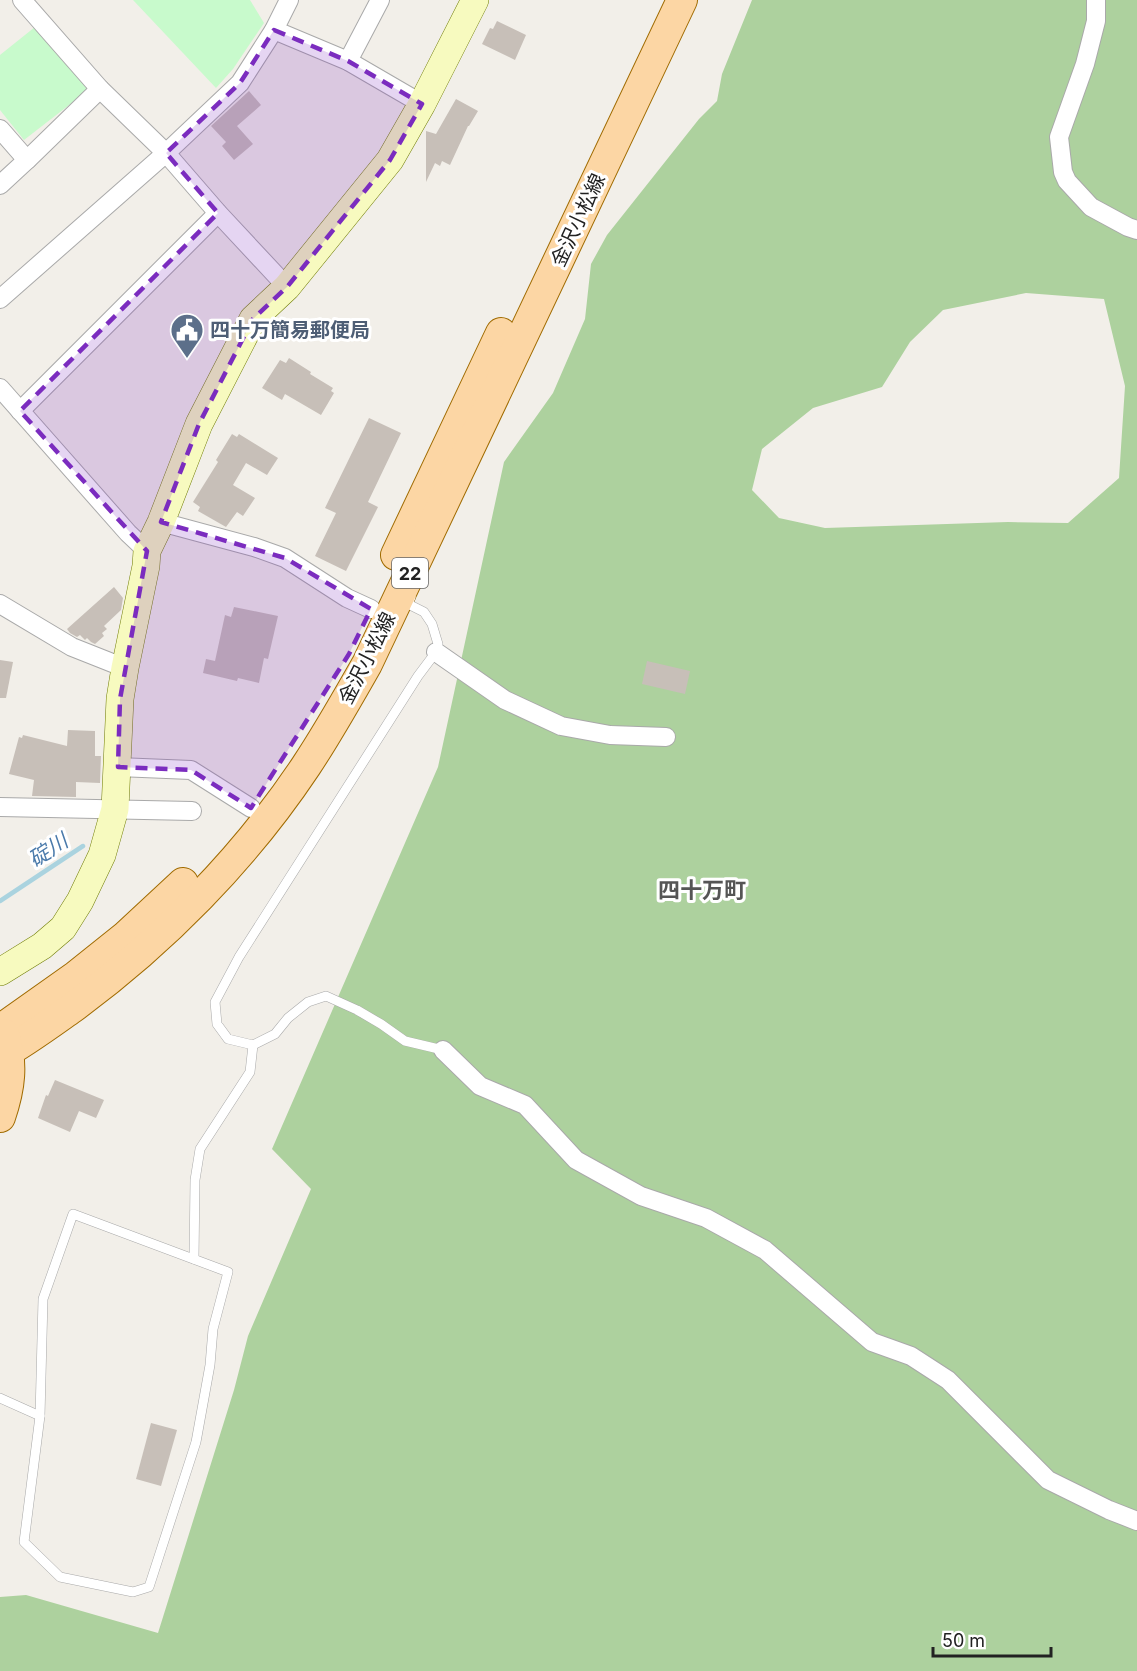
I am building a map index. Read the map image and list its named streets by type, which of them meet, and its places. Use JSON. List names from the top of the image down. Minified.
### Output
{"streets":{"main road":["金沢小松線","22"]},"districts":["四十万町"],"water":["碇川"],"places":{"public building":["四十万簡易郵便局"]},"scale_bar":"50 m"}
